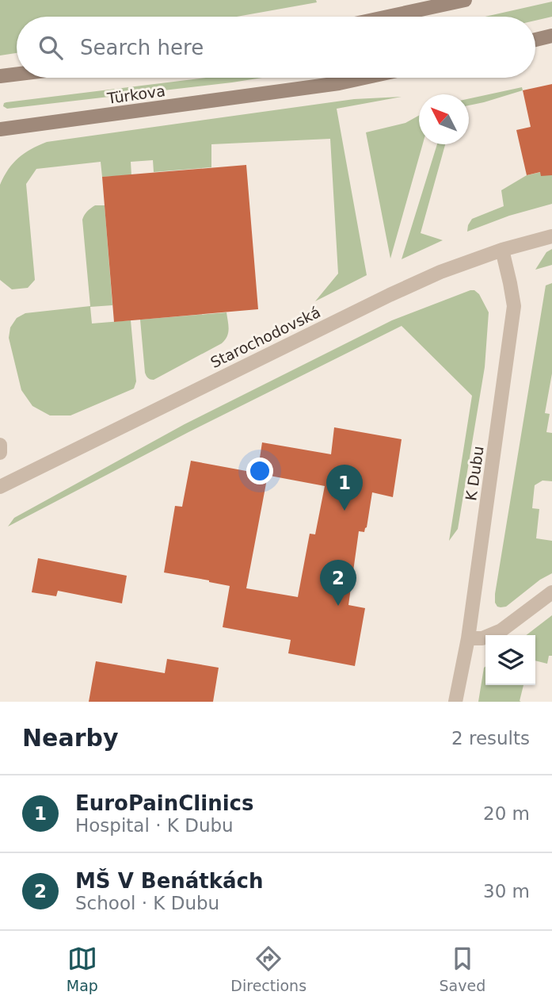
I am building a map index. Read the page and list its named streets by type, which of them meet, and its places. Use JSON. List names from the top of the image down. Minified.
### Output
{"streets":{"main road":["Türkova"],"street":["Starochodovská","K Dubu"]},"crossings":[["Starochodovská","K Dubu"]],"north":"top left","page":{"search":"Search here","pins":["1","2"],"heading":["Nearby","2 results"],"list":[{"mark":"1","name":"EuroPainClinics","note":"Hospital · K Dubu","value":"20 m"},{"mark":"2","name":"MŠ V Benátkách","note":"School · K Dubu","value":"30 m"}],"nav":["Map","Directions","Saved"]}}
